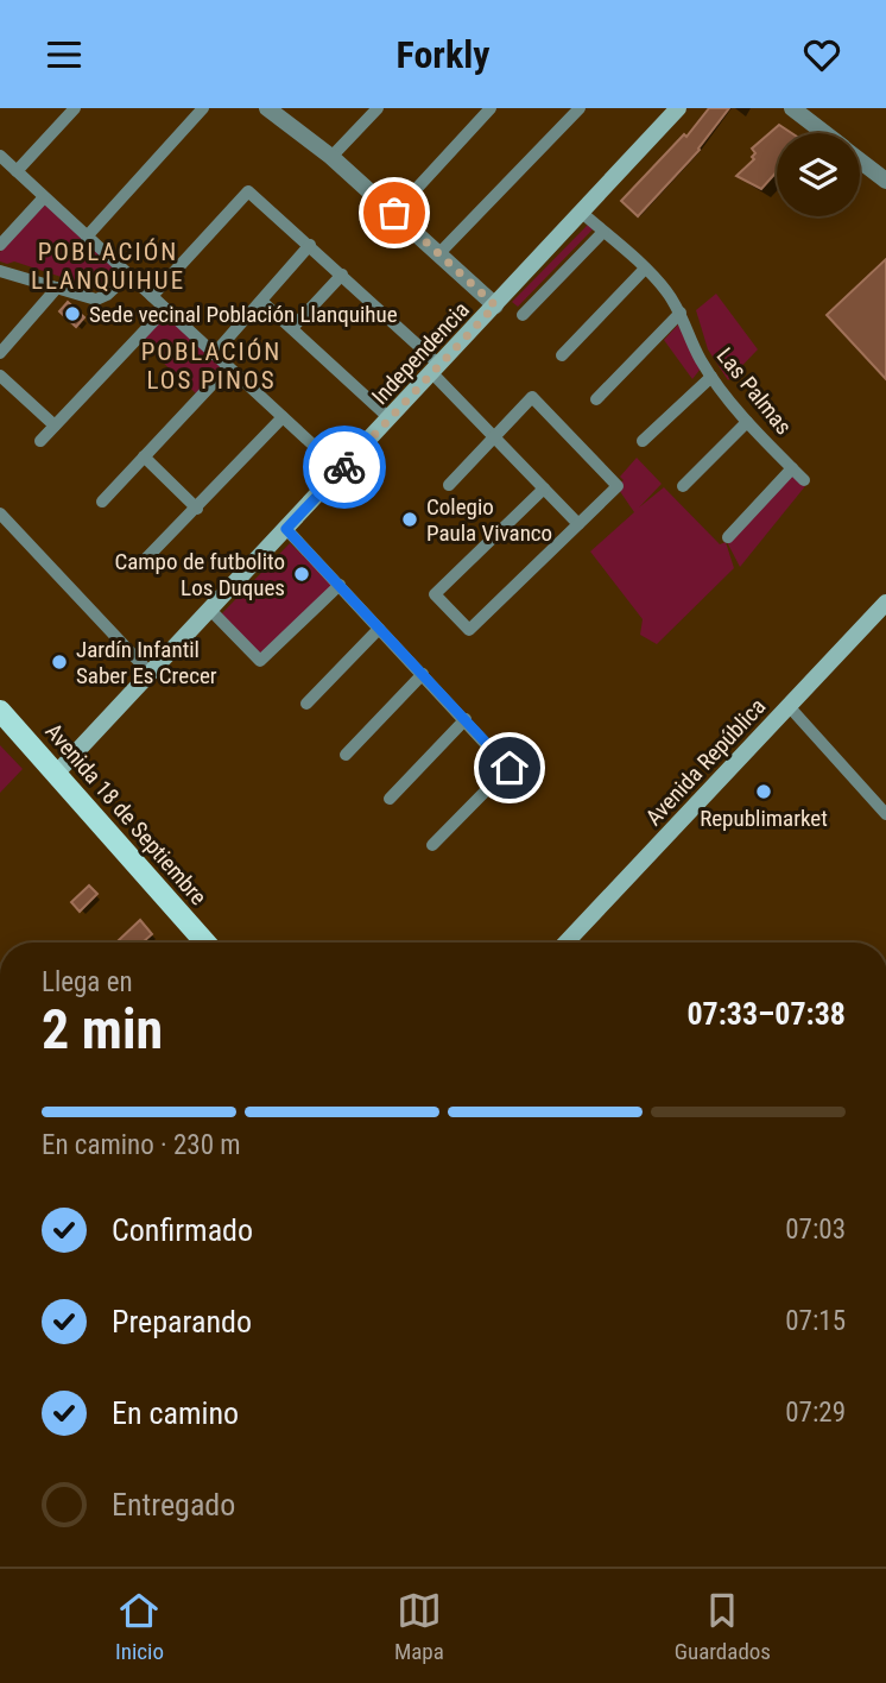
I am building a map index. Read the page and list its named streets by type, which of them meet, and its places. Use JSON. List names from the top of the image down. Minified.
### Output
{"streets":{"main road":["Independencia","Avenida República","Avenida 18 de Septiembre"],"street":["Las Palmas"]},"crossings":[["Independencia","Las Palmas"],["Independencia","Avenida 18 de Septiembre"]],"districts":["POBLACIÓN LLANQUIHUE","POBLACIÓN LOS PINOS"],"places":["Sede vecinal Población Llanquihue","Colegio Paula Vivanco","Campo de futbolito Los Duques","Jardín Infantil Saber Es Crecer","Republimarket"],"page":{"header":"Forkly","heading":["2 min","Llega en","07:33–07:38"],"bar":"En camino · 230 m","list":[["Confirmado","07:03"],["Preparando","07:15"],["En camino","07:29"],"Entregado"],"tabs":["Inicio","Mapa","Guardados"]}}
